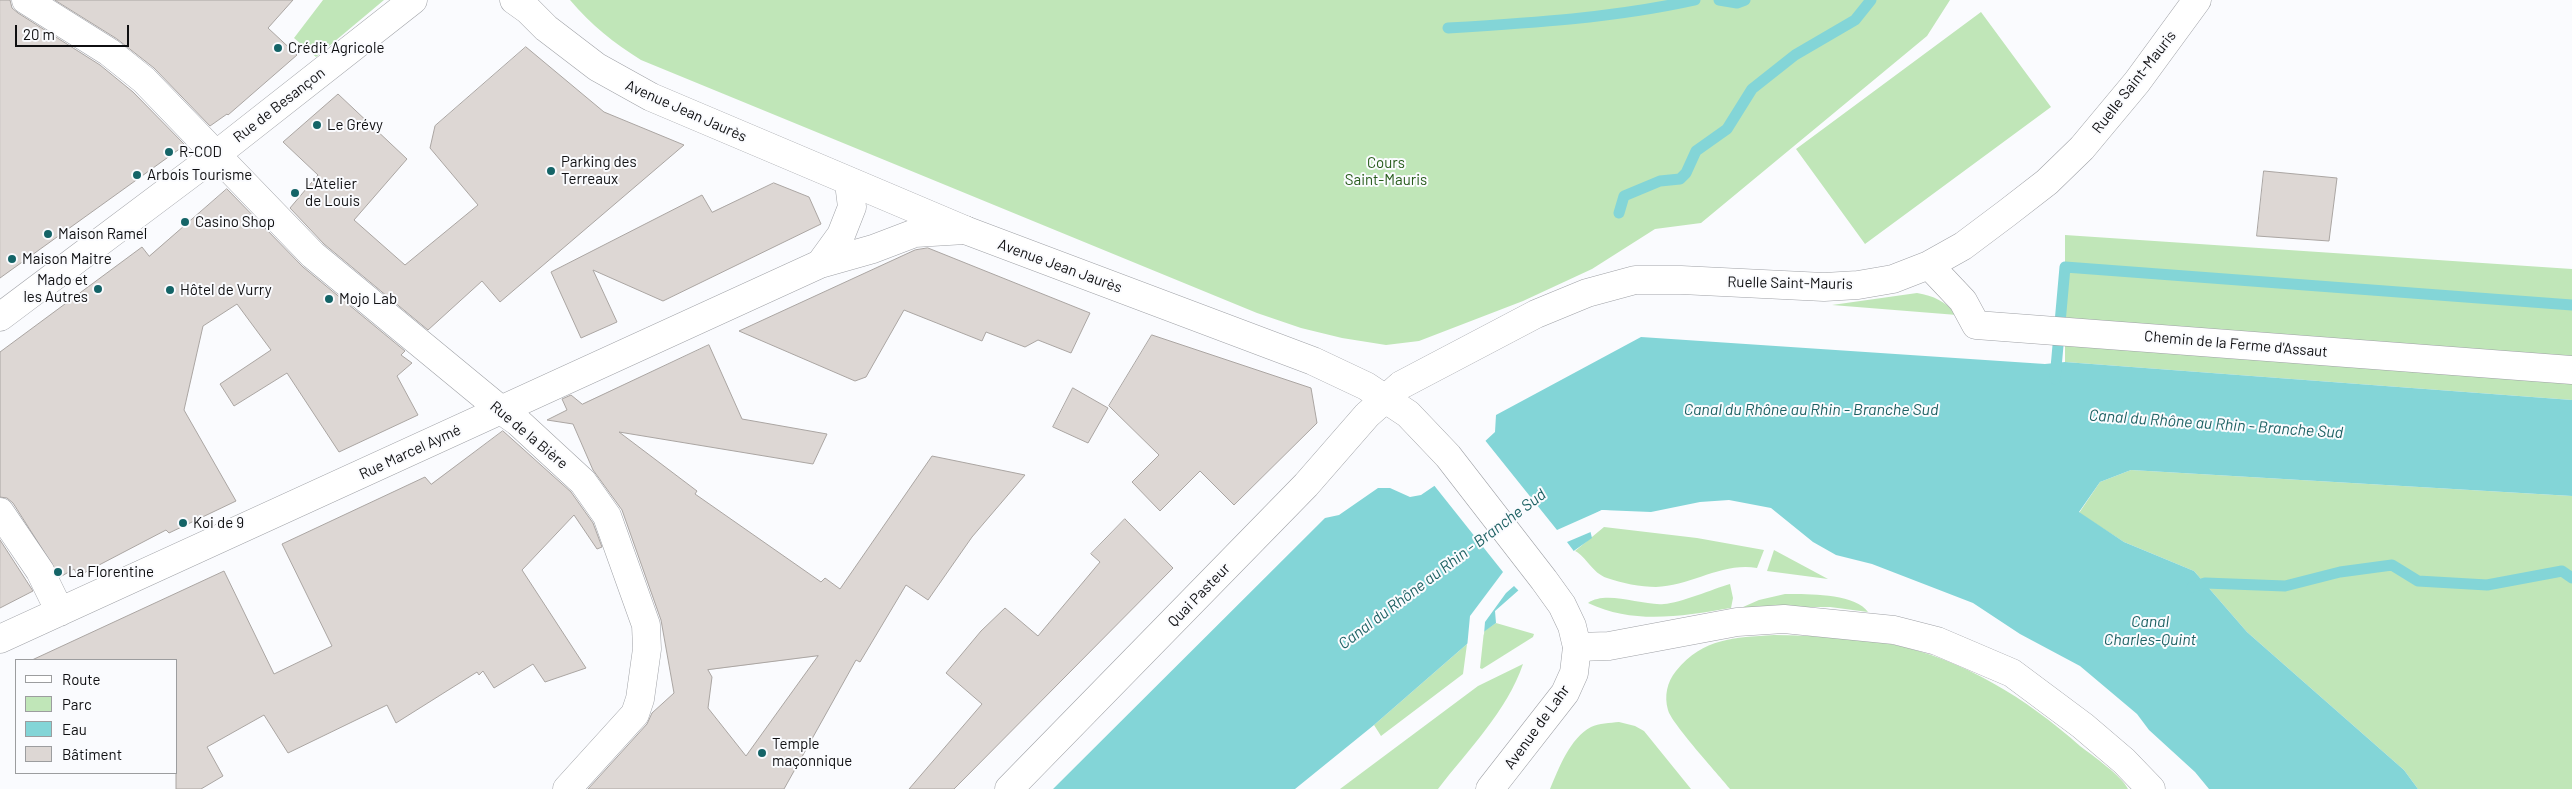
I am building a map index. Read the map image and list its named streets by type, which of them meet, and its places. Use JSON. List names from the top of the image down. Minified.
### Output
{"streets":{"street":["Ruelle Saint-Mauris","Rue de Besançon","Avenue Jean Jaurès","Chemin de la Ferme d'Assaut","Rue de la Bière","Rue Marcel Aymé","Quai Pasteur","Avenue de Lahr"]},"crossings":[["Ruelle Saint-Mauris","Avenue Jean Jaurès"],["Ruelle Saint-Mauris","Chemin de la Ferme d'Assaut"],["Ruelle Saint-Mauris","Quai Pasteur"],["Rue de Besançon","Rue de la Bière"],["Avenue Jean Jaurès","Rue Marcel Aymé"],["Avenue Jean Jaurès","Quai Pasteur"],["Avenue Jean Jaurès","Avenue de Lahr"],["Rue de la Bière","Rue Marcel Aymé"]],"water":["Canal du Rhône au Rhin - Branche Sud","Canal Charles-Quint"],"parks":["Cours Saint-Mauris"],"places":["Crédit Agricole","Le Grévy","R-COD","Parking des Terreaux","Arbois Tourisme","L'Atelier de Louis","Casino Shop","Maison Ramel","Maison Maitre","Mado et les Autres","Hôtel de Vurry","Mojo Lab","Koi de 9","La Florentine","Temple maçonnique"],"legend":["Route","Parc","Eau","Bâtiment"],"scale_bar":"20 m"}
